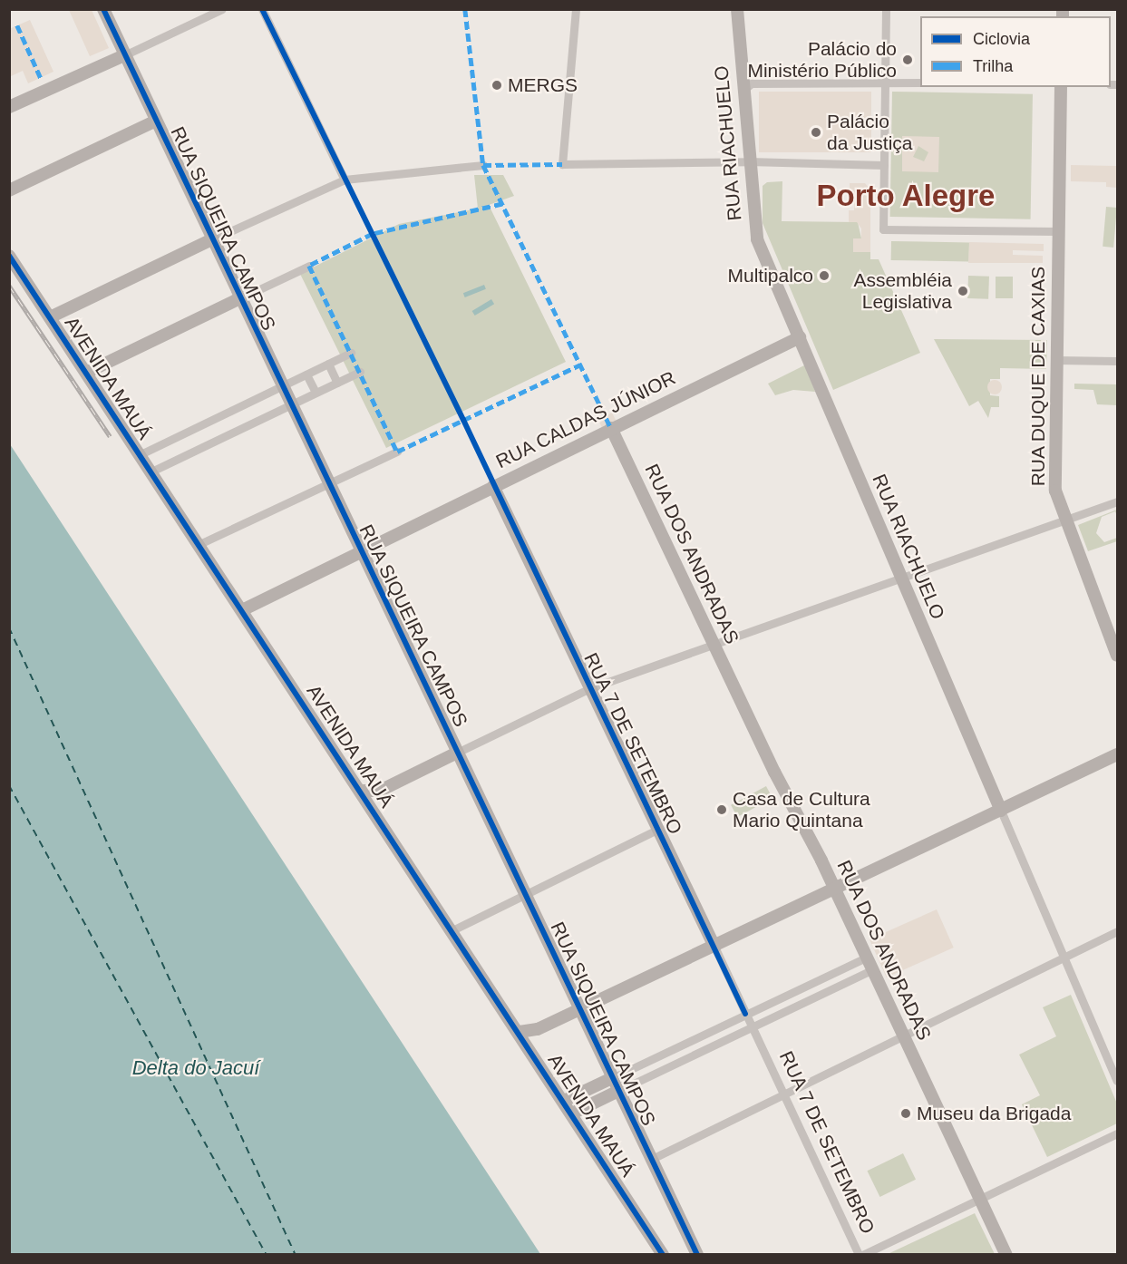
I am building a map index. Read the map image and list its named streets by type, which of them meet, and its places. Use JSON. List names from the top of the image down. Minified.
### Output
{"streets":{"street":["RUA RIACHUELO","RUA SIQUEIRA CAMPOS","RUA DUQUE DE CAXIAS","AVENIDA MAUÁ","RUA CALDAS JÚNIOR","RUA DOS ANDRADAS","RUA 7 DE SETEMBRO"]},"crossings":[["RUA RIACHUELO","RUA CALDAS JÚNIOR"],["RUA SIQUEIRA CAMPOS","RUA CALDAS JÚNIOR"],["AVENIDA MAUÁ","RUA CALDAS JÚNIOR"],["RUA CALDAS JÚNIOR","RUA DOS ANDRADAS"],["RUA CALDAS JÚNIOR","RUA 7 DE SETEMBRO"]],"districts":["Porto Alegre"],"water":["Delta do Jacuí"],"places":["Palácio do Ministério Público","MERGS","Palácio da Justiça","Multipalco","Assembléia Legislativa","Casa de Cultura Mario Quintana","Museu da Brigada"],"legend":["Ciclovia","Trilha"]}
